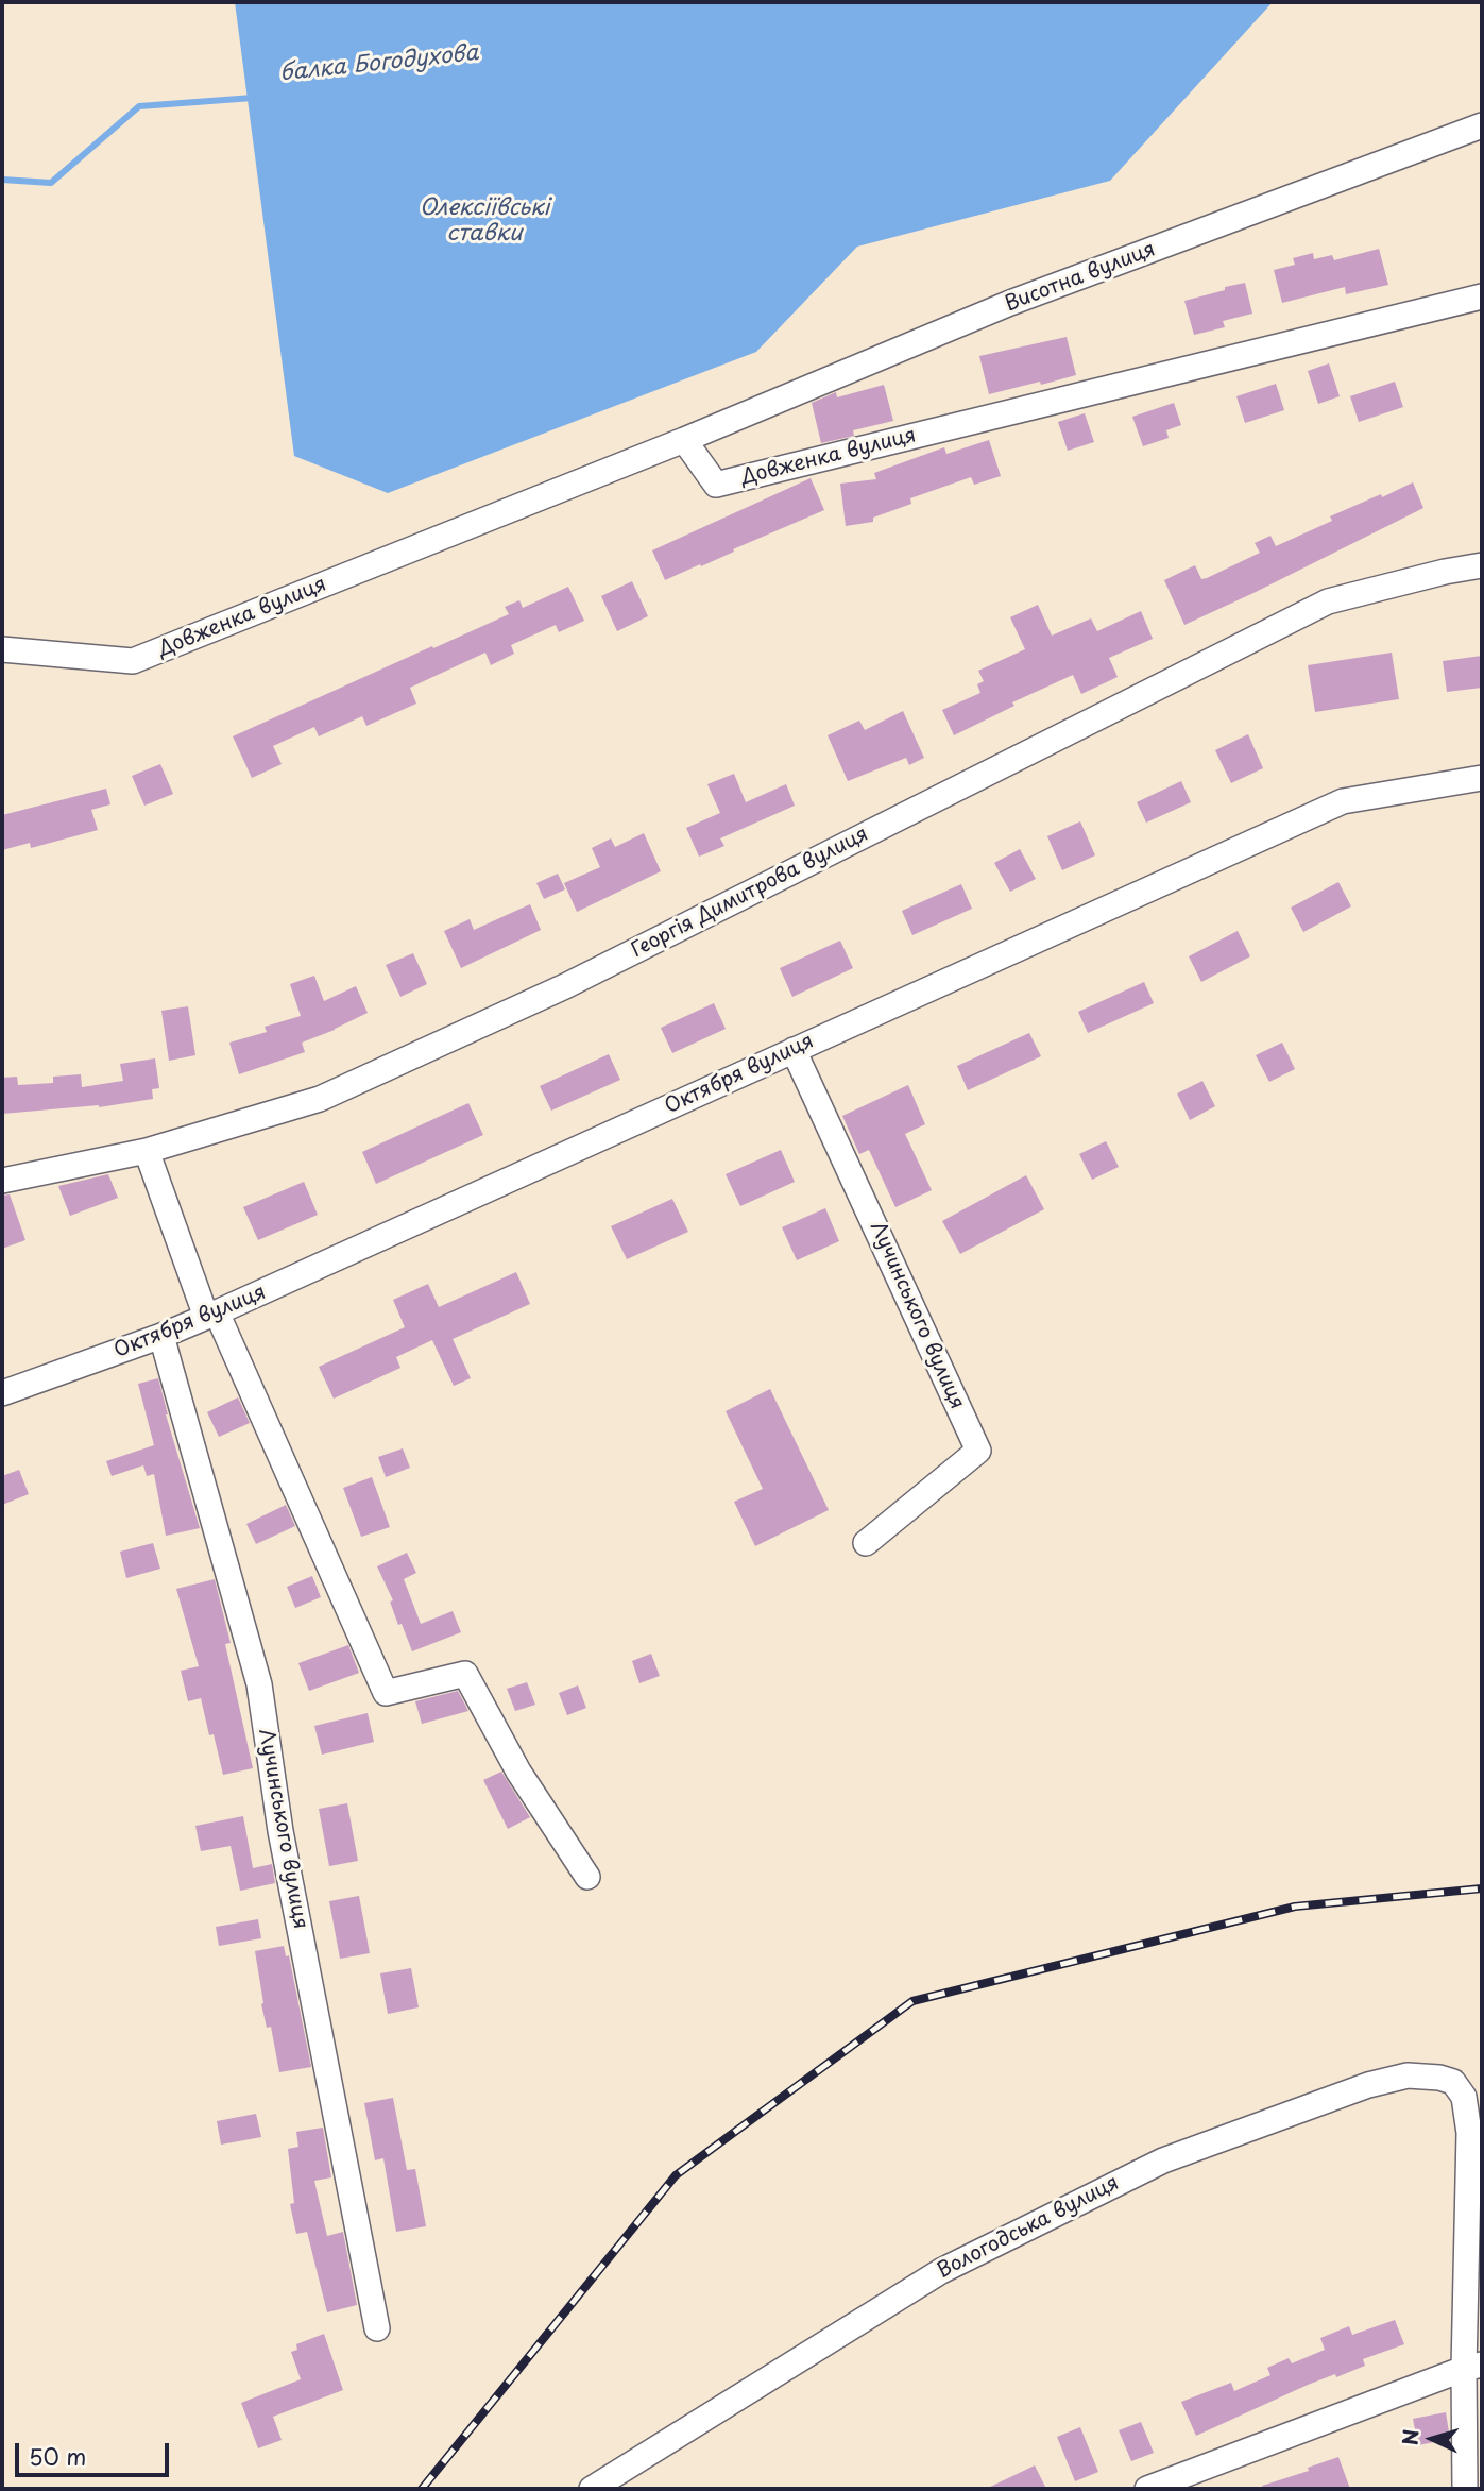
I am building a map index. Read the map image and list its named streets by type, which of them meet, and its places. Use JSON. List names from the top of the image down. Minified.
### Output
{"streets":{"street":["Висотна вулиця","Довженка вулиця","Георгія Димитрова вулиця","Октября вулиця","Лучинського вулиця","Вологодська вулиця"]},"crossings":[["Висотна вулиця","Довженка вулиця"],["Октября вулиця","Лучинського вулиця"]],"water":["балка Богодухова","Олексіївські ставки"],"scale_bar":"50 m","north":"left"}
